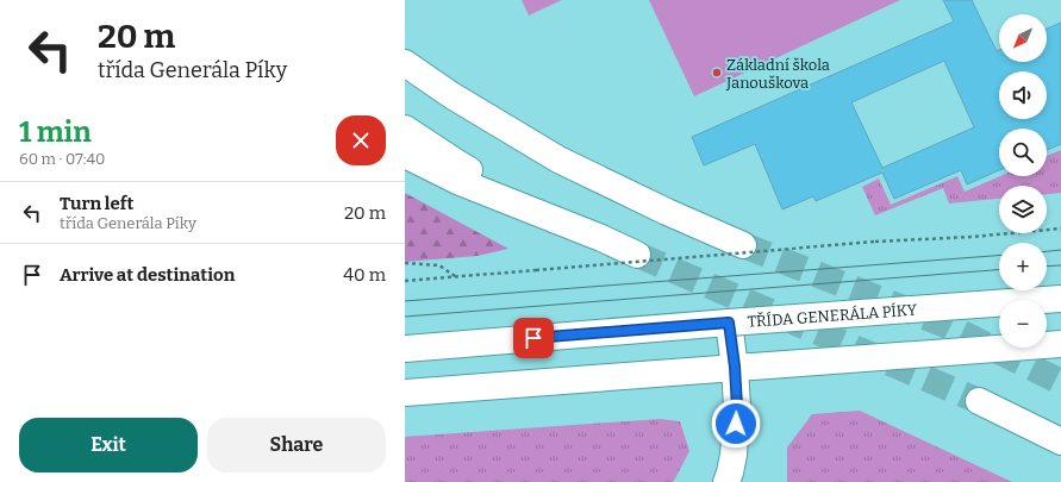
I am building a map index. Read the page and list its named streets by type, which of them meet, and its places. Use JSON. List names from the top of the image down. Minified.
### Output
{"streets":{"main road":["TŘÍDA GENERÁLA PÍKY"]},"places":["Základní škola Janouškova"],"north":"bottom left","page":{"turn":["20 m","třída Generála Píky"],"map_buttons":["+","−"],"heading":["1 min","60 m · 07:40"],"list":[{"name":"Turn left","note":"třída Generála Píky","value":"20 m"},{"name":"Arrive at destination","value":"40 m"}],"buttons":["Exit","Share"]}}
